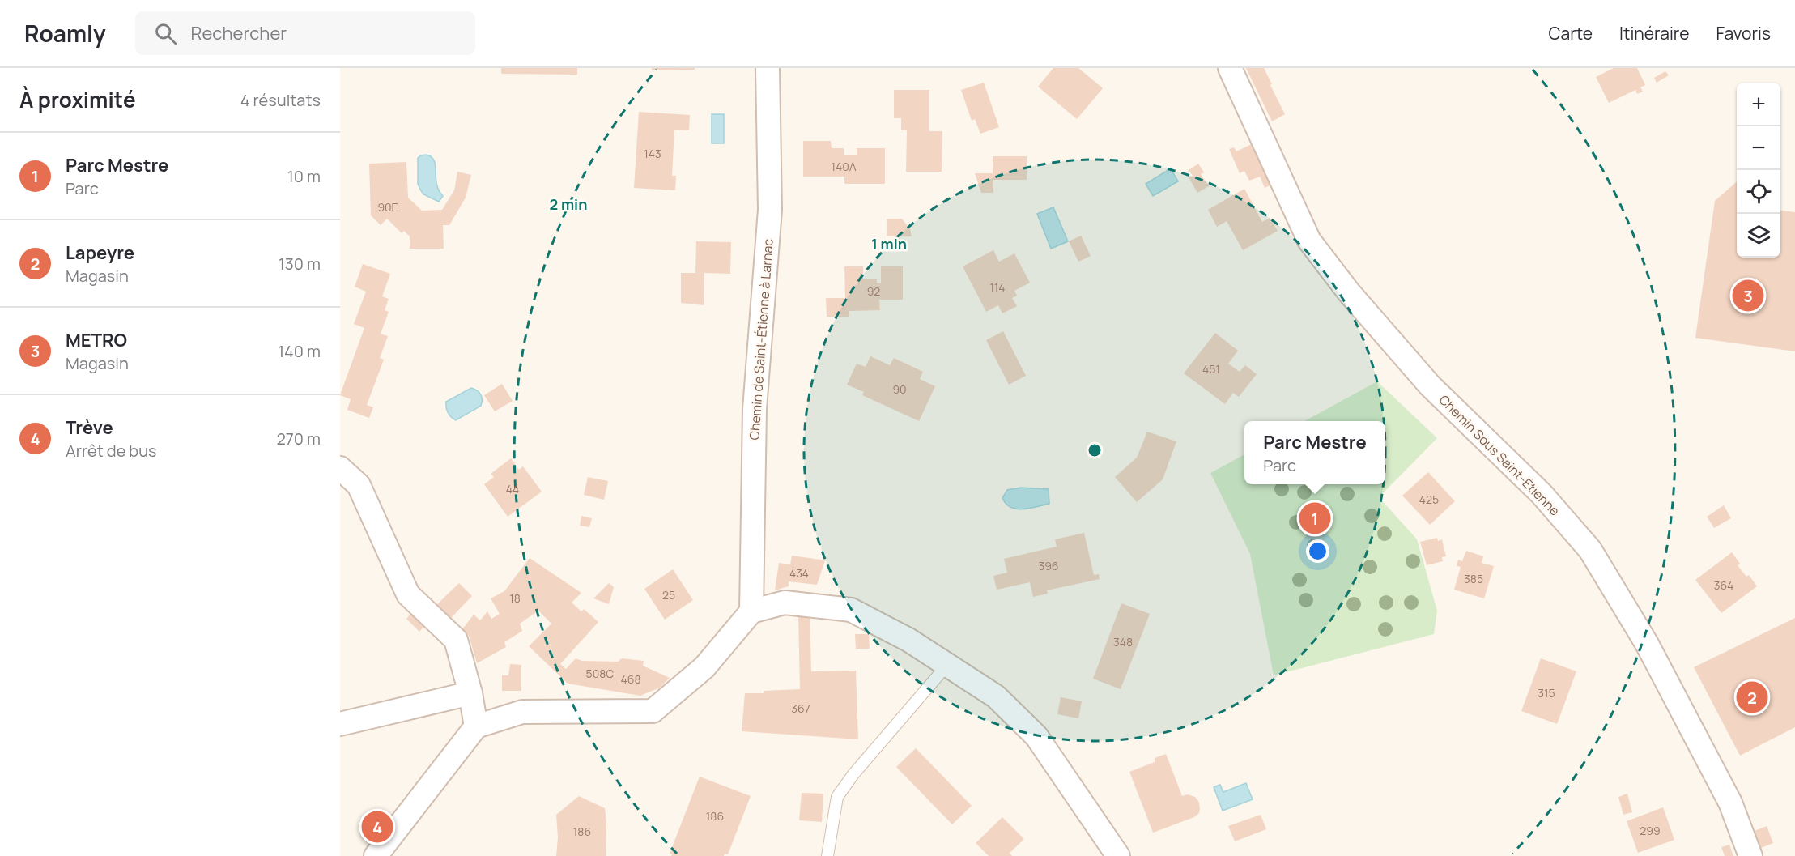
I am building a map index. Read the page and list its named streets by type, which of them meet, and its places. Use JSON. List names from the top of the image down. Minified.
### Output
{"streets":{"street":["Chemin de Saint-Étienne à Larnac","Chemin Sous Saint-Étienne"]},"house_numbers":["143","140A","90E","114","92","451","90","44","425","396","434","385","364","25","18","348","508C","468","315","367","186","299","186"],"page":{"header":"Roamly","search":"Rechercher","nav":["Carte","Itinéraire","Favoris"],"heading":["À proximité","4 résultats"],"map_buttons":["+","−"],"list":[{"mark":"1","name":"Parc Mestre","note":"Parc","value":"10 m"},{"mark":"2","name":"Lapeyre","note":"Magasin","value":"130 m"},{"mark":"3","name":"METRO","note":"Magasin","value":"140 m"},{"mark":"4","name":"Trève","note":"Arrêt de bus","value":"270 m"}],"pins":["3","1","2","4"],"popup":["Parc Mestre","Parc"]},"rings":["2 min","1 min"]}
